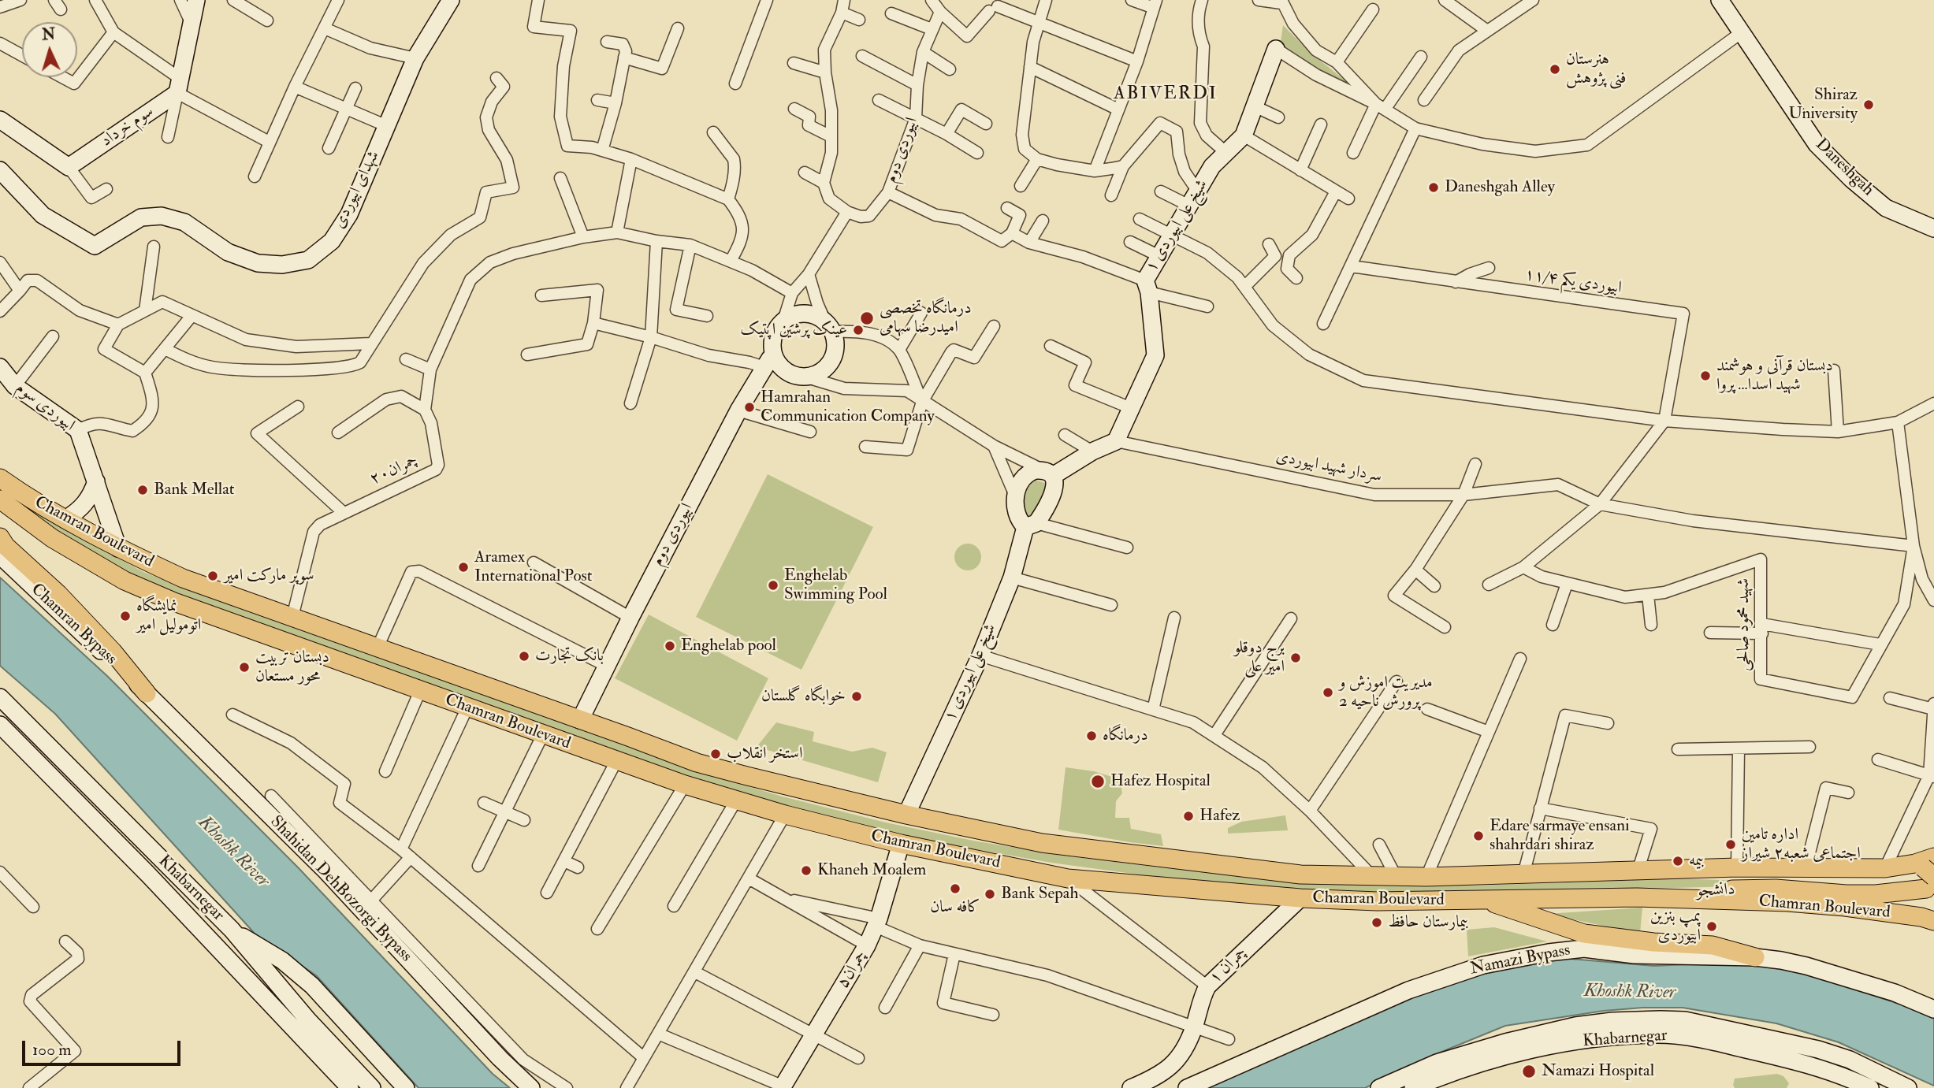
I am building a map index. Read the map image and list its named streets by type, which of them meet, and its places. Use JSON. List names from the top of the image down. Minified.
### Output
{"streets":{"main road":["سوم خرداد","ابیوردی دوم","Daneshgah","شهدای ابیوردی","شیخ علی ابیوردی ۱","ابیوردی سوم","Chamran Boulevard","Chamran Bypass","Khabarnegar","Shahidan DehBozorgi Bypass","دانشجو","Namazi Bypass","چمران ۱","چمران۵"],"street":["۱۱/۴ ابیوردی یکم","سردار شهید ابیوردی","چمران۲۰","شهید محمود صالحی"]},"crossings":[["ابیوردی دوم","Chamran Boulevard"],["شیخ علی ابیوردی ۱","سردار شهید ابیوردی"],["شیخ علی ابیوردی ۱","Chamran Boulevard"],["ابیوردی سوم","Chamran Boulevard"],["سردار شهید ابیوردی","شهید محمود صالحی"],["چمران۲۰","Chamran Boulevard"],["Chamran Boulevard","دانشجو"],["Chamran Boulevard","چمران ۱"],["Chamran Boulevard","چمران۵"],["Chamran Bypass","Shahidan DehBozorgi Bypass"]],"districts":["ABIVERDI"],"water":["Khoshk River"],"places":["هنرستان فنی پژوهش","Shiraz University","Daneshgah Alley","درمانگاه تخصصی امیدرضا سهامی","عینک پرشین اپتیک","دبستان قرآنی و هوشمند شهید اسدا... پروا","Hamrahan Communication Company","Bank Mellat","Aramex International Post","سوپر مارکت امیر","Enghelab Swimming Pool","نمایشگاه اتومولیل امیر","Enghelab pool","بانک تجارت","برج دوقلو امیر علی","دبستان تربیت محور مستعان","مدیریت اموزش و پرورش ناحیه 2","خوابگاه گلستان","درمانگاه","استخر انقلاب","Hafez Hospital","Hafez","Edare sarmaye ensani shahrdari shiraz","اداره تامین اجتماعی شعبه۲ شیراز","بیمه","Khaneh Moalem","کافه سان","Bank Sepah","بیمارستان حافظ","پمپ بنزین ابیوردی","Namazi Hospital"],"scale_bar":"100 m","north":"top"}
